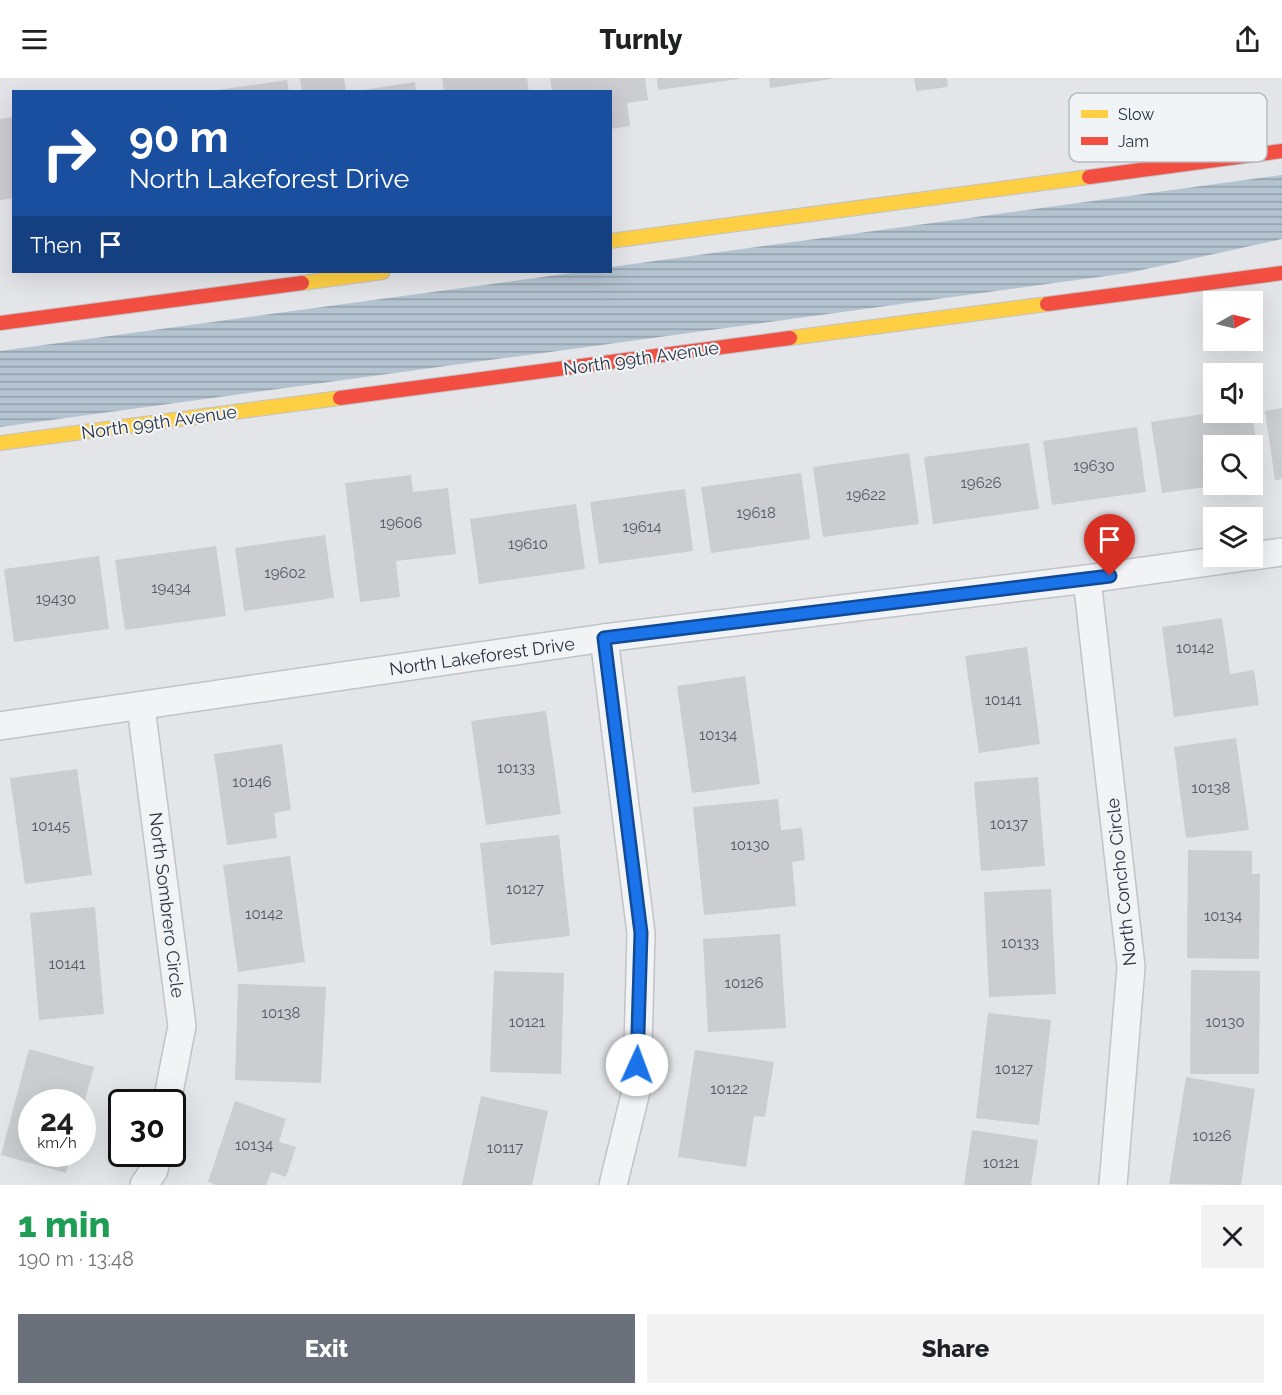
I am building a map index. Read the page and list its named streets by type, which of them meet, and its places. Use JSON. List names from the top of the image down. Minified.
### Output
{"streets":{"main road":["North 99th Avenue"],"street":["North Lakeforest Drive","North Concho Circle","North Sombrero Circle"]},"crossings":[["North Lakeforest Drive","North Concho Circle"],["North Lakeforest Drive","North Sombrero Circle"]],"house_numbers":["19630","19626","19622","19618","19606","19614","19610","19602","19434","19430","10142","10141","10134","10133","10146","10138","10137","10145","10130","10127","10142","10134","10133","10141","10126","10138","10121","10130","10127","10122","10126","10134","10117","10121"],"legend":["Slow","Jam"],"north":"right","page":{"header":"Turnly","turn":["90 m","North Lakeforest Drive"],"then":"Then","speed":"24 km/h","limit":"30","heading":["1 min","190 m · 13:48"],"buttons":["Exit","Share"]}}
